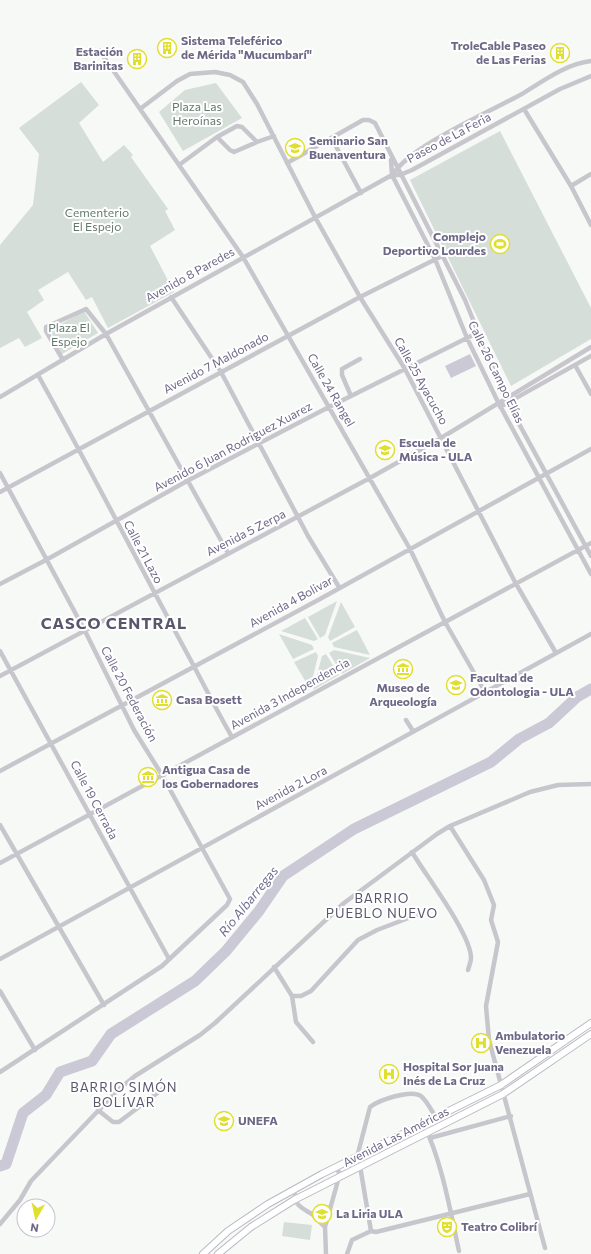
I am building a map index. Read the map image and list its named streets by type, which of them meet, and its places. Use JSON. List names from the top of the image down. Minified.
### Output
{"streets":{"street":["Paseo de La Feria","Avenido 8 Paredes","Avenido 7 Maldonado","Calle 26 Campo Elías","Calle 25 Ayacucho","Calle 24 Rangel","Avenido 6 Juan Rodriguez Xuarez","Avenida 5 Zerpa","Calle 21 Lazo","Avenida 4 Bolivar","Calle 20 Federación","Avenida 3 Independencia","Avenida 2 Lora","Calle 19 Cerrada","Avenida Las Américas"]},"crossings":[["Paseo de La Feria","Avenido 8 Paredes"],["Paseo de La Feria","Calle 26 Campo Elías"],["Avenido 8 Paredes","Calle 26 Campo Elías"],["Avenido 8 Paredes","Calle 25 Ayacucho"],["Avenido 8 Paredes","Calle 24 Rangel"],["Avenido 8 Paredes","Calle 21 Lazo"],["Avenido 7 Maldonado","Calle 26 Campo Elías"],["Avenido 7 Maldonado","Calle 25 Ayacucho"],["Avenido 7 Maldonado","Calle 24 Rangel"],["Avenido 7 Maldonado","Calle 21 Lazo"],["Avenido 7 Maldonado","Calle 20 Federación"],["Calle 26 Campo Elías","Avenido 6 Juan Rodriguez Xuarez"],["Calle 26 Campo Elías","Avenida 5 Zerpa"],["Calle 26 Campo Elías","Avenida 4 Bolivar"],["Calle 26 Campo Elías","Avenida 3 Independencia"],["Calle 25 Ayacucho","Calle 24 Rangel"],["Calle 25 Ayacucho","Avenido 6 Juan Rodriguez Xuarez"],["Calle 25 Ayacucho","Avenida 5 Zerpa"],["Calle 25 Ayacucho","Avenida 4 Bolivar"],["Calle 25 Ayacucho","Avenida 3 Independencia"],["Calle 25 Ayacucho","Avenida 2 Lora"],["Calle 24 Rangel","Avenido 6 Juan Rodriguez Xuarez"],["Calle 24 Rangel","Avenida 5 Zerpa"],["Calle 24 Rangel","Avenida 4 Bolivar"],["Calle 24 Rangel","Avenida 3 Independencia"],["Calle 24 Rangel","Avenida 2 Lora"],["Avenido 6 Juan Rodriguez Xuarez","Calle 21 Lazo"],["Avenido 6 Juan Rodriguez Xuarez","Calle 20 Federación"],["Avenida 5 Zerpa","Calle 21 Lazo"],["Avenida 5 Zerpa","Calle 20 Federación"],["Avenida 5 Zerpa","Calle 19 Cerrada"],["Calle 21 Lazo","Avenida 4 Bolivar"],["Calle 21 Lazo","Avenida 3 Independencia"],["Avenida 4 Bolivar","Calle 20 Federación"],["Avenida 4 Bolivar","Calle 19 Cerrada"],["Calle 20 Federación","Avenida 3 Independencia"],["Calle 20 Federación","Avenida 2 Lora"],["Calle 20 Federación","Calle 19 Cerrada"],["Avenida 3 Independencia","Calle 19 Cerrada"],["Avenida 2 Lora","Calle 19 Cerrada"]],"districts":["CASCO CENTRAL","BARRIO PUEBLO NUEVO","BARRIO SIMÓN BOLÍVAR"],"water":["Río Albarregas"],"parks":["Plaza Las Heroínas","Cementerio El Espejo","Plaza El Espejo"],"places":{"building":["Sistema Teleférico de Mérida \"Mucumbarí\"","TroleCable Paseo de Las Ferias","Estación Barinitas"],"school or university":["Seminario San Buenaventura","Escuela de Música - ULA","Facultad de Odontologia - ULA","UNEFA","La Liria ULA"],"sports":["Complejo Deportivo Lourdes"],"museum":["Museo de Arqueología","Casa Bosett","Antigua Casa de los Gobernadores"],"hospital":["Ambulatorio Venezuela","Hospital Sor Juana Inés de La Cruz"],"theatre":["Teatro Colibrí"]},"north":"bottom"}
